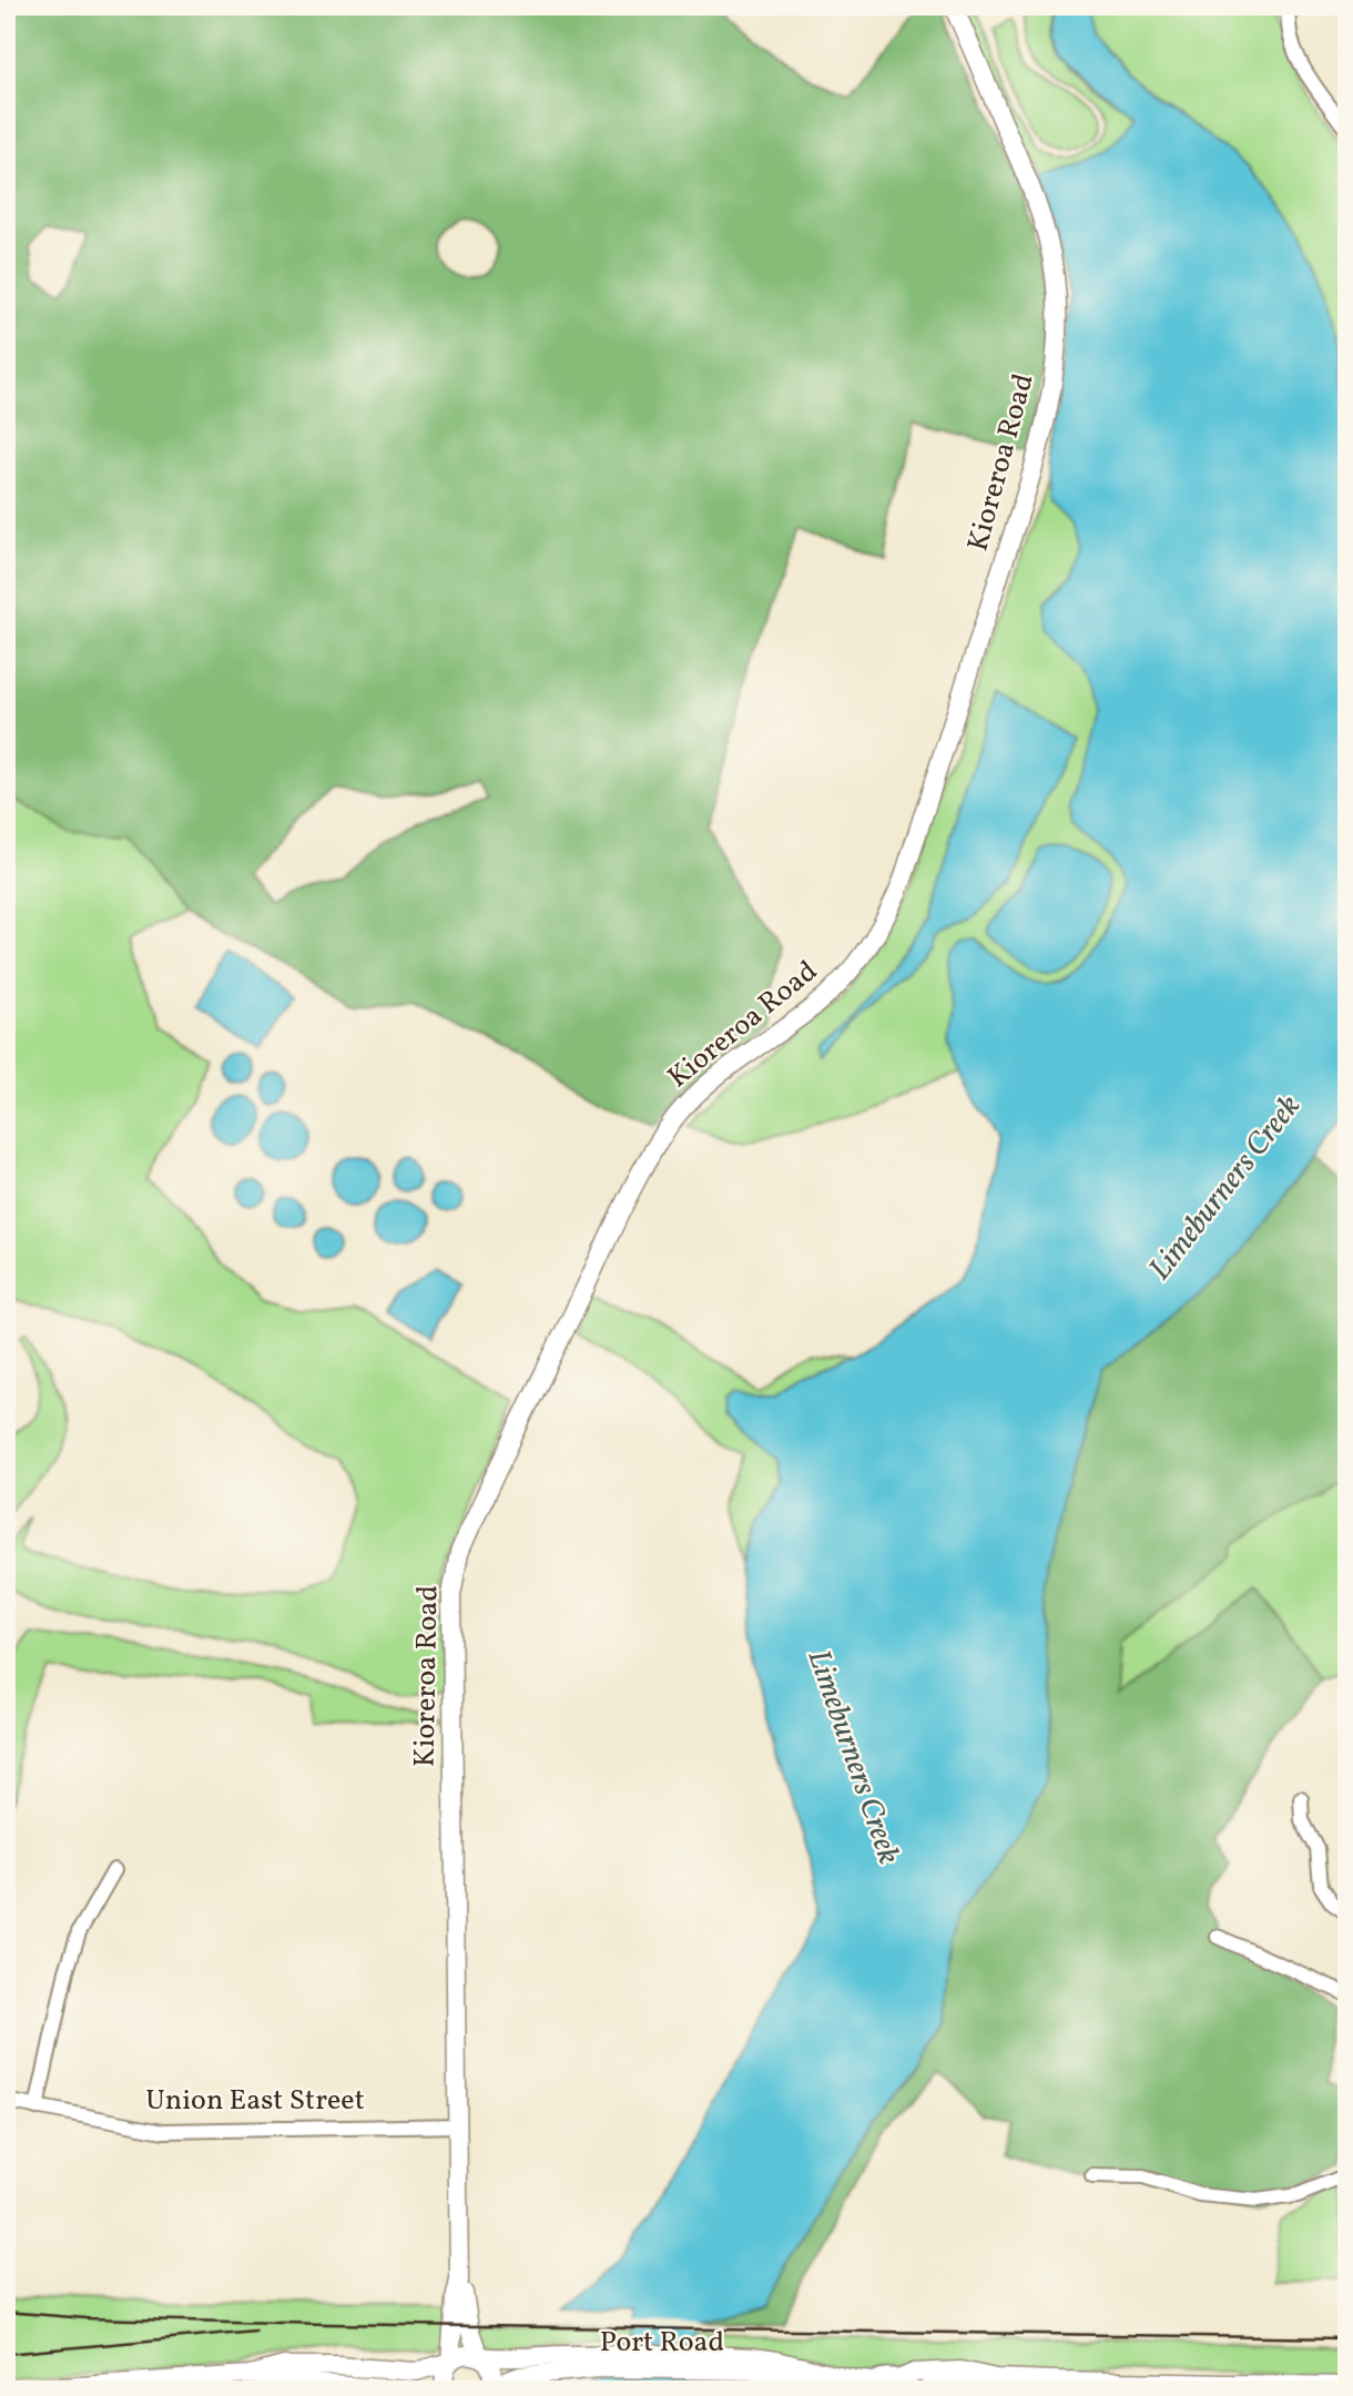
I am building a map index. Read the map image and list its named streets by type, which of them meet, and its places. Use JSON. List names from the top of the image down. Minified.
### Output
{"streets":{"main road":["Kioreroa Road","Port Road"],"street":["Union East Street"]},"crossings":[["Kioreroa Road","Union East Street"],["Kioreroa Road","Port Road"]],"water":["Limeburners Creek"]}
